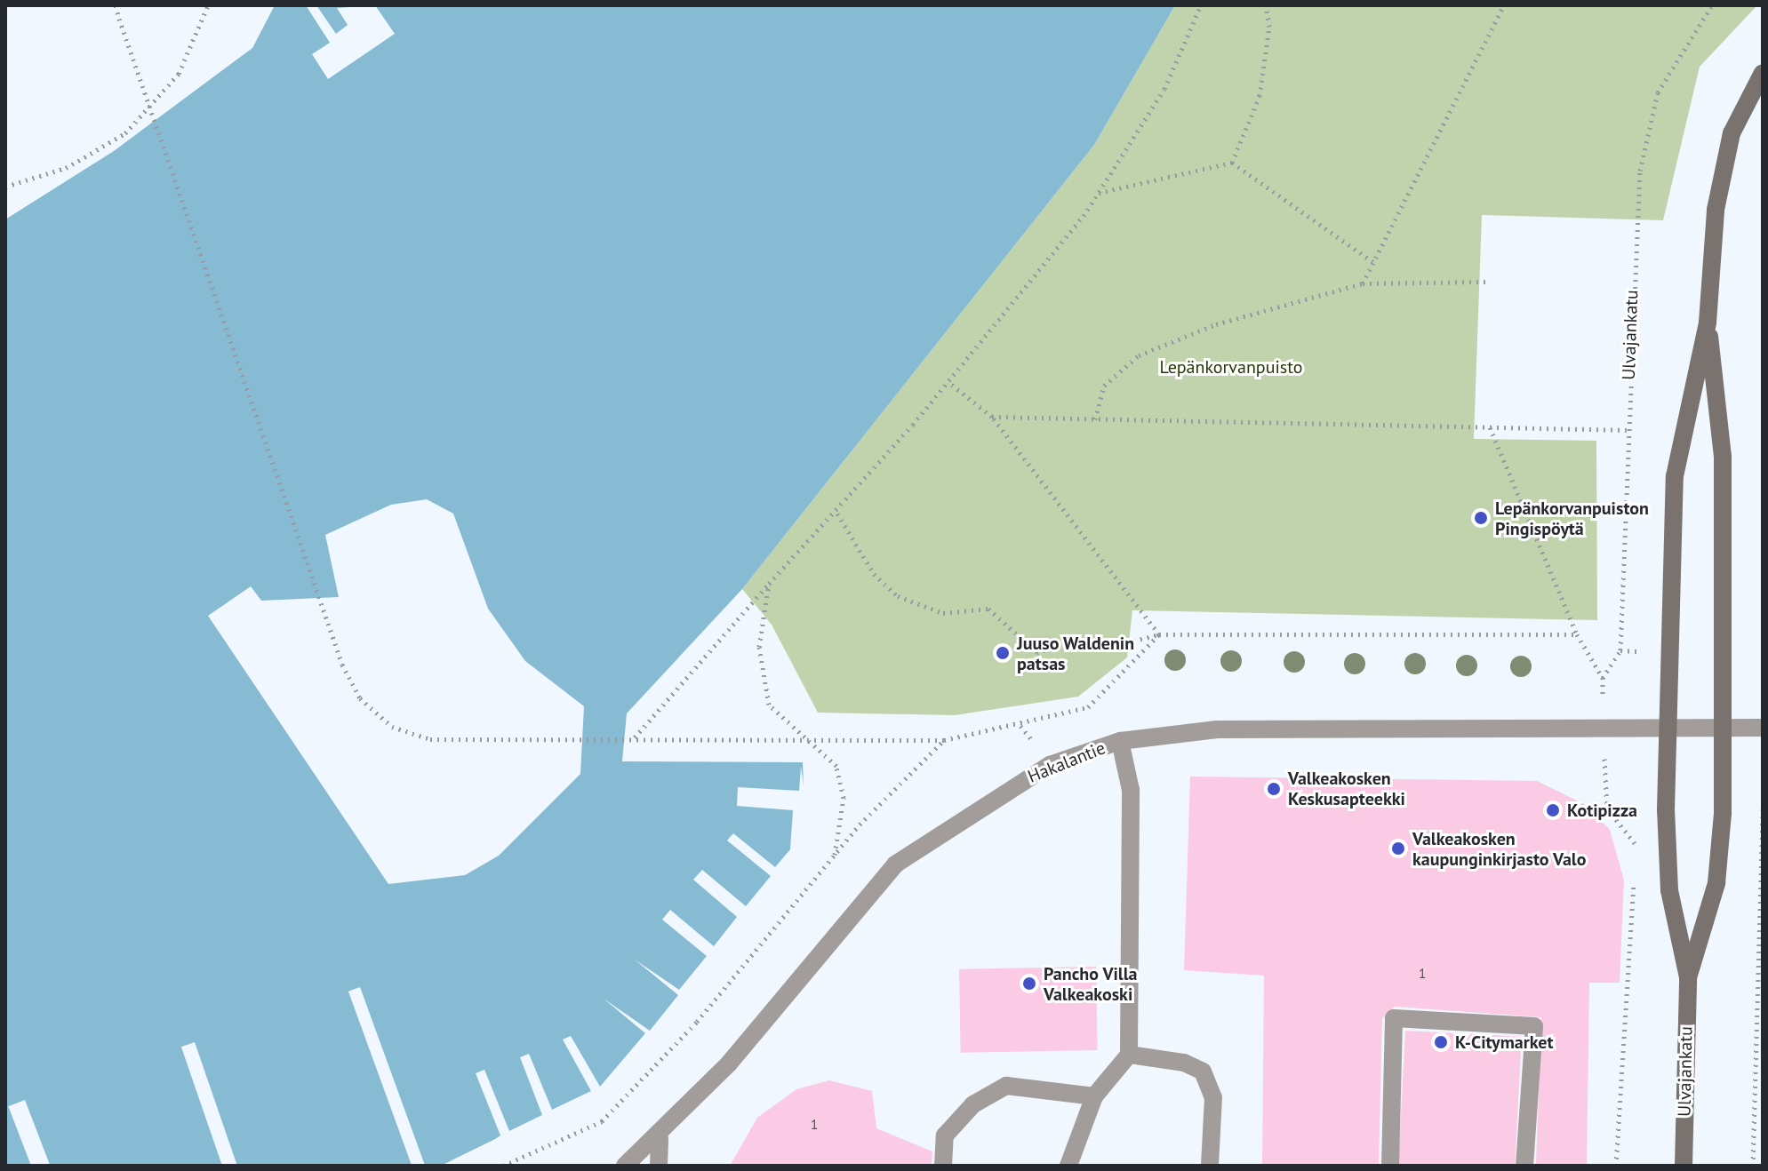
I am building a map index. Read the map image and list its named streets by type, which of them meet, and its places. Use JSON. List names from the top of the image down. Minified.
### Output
{"streets":{"main road":["Ulvajankatu"],"street":["Hakalantie"]},"crossings":[["Ulvajankatu","Hakalantie"]],"parks":["Lepänkorvanpuisto"],"places":["Lepänkorvanpuiston Pingispöytä","Juuso Waldenin patsas","Valkeakosken Keskusapteekki","Kotipizza","Valkeakosken kaupunginkirjasto Valo","Pancho Villa Valkeakoski","K-Citymarket"],"house_numbers":["1","1"]}
